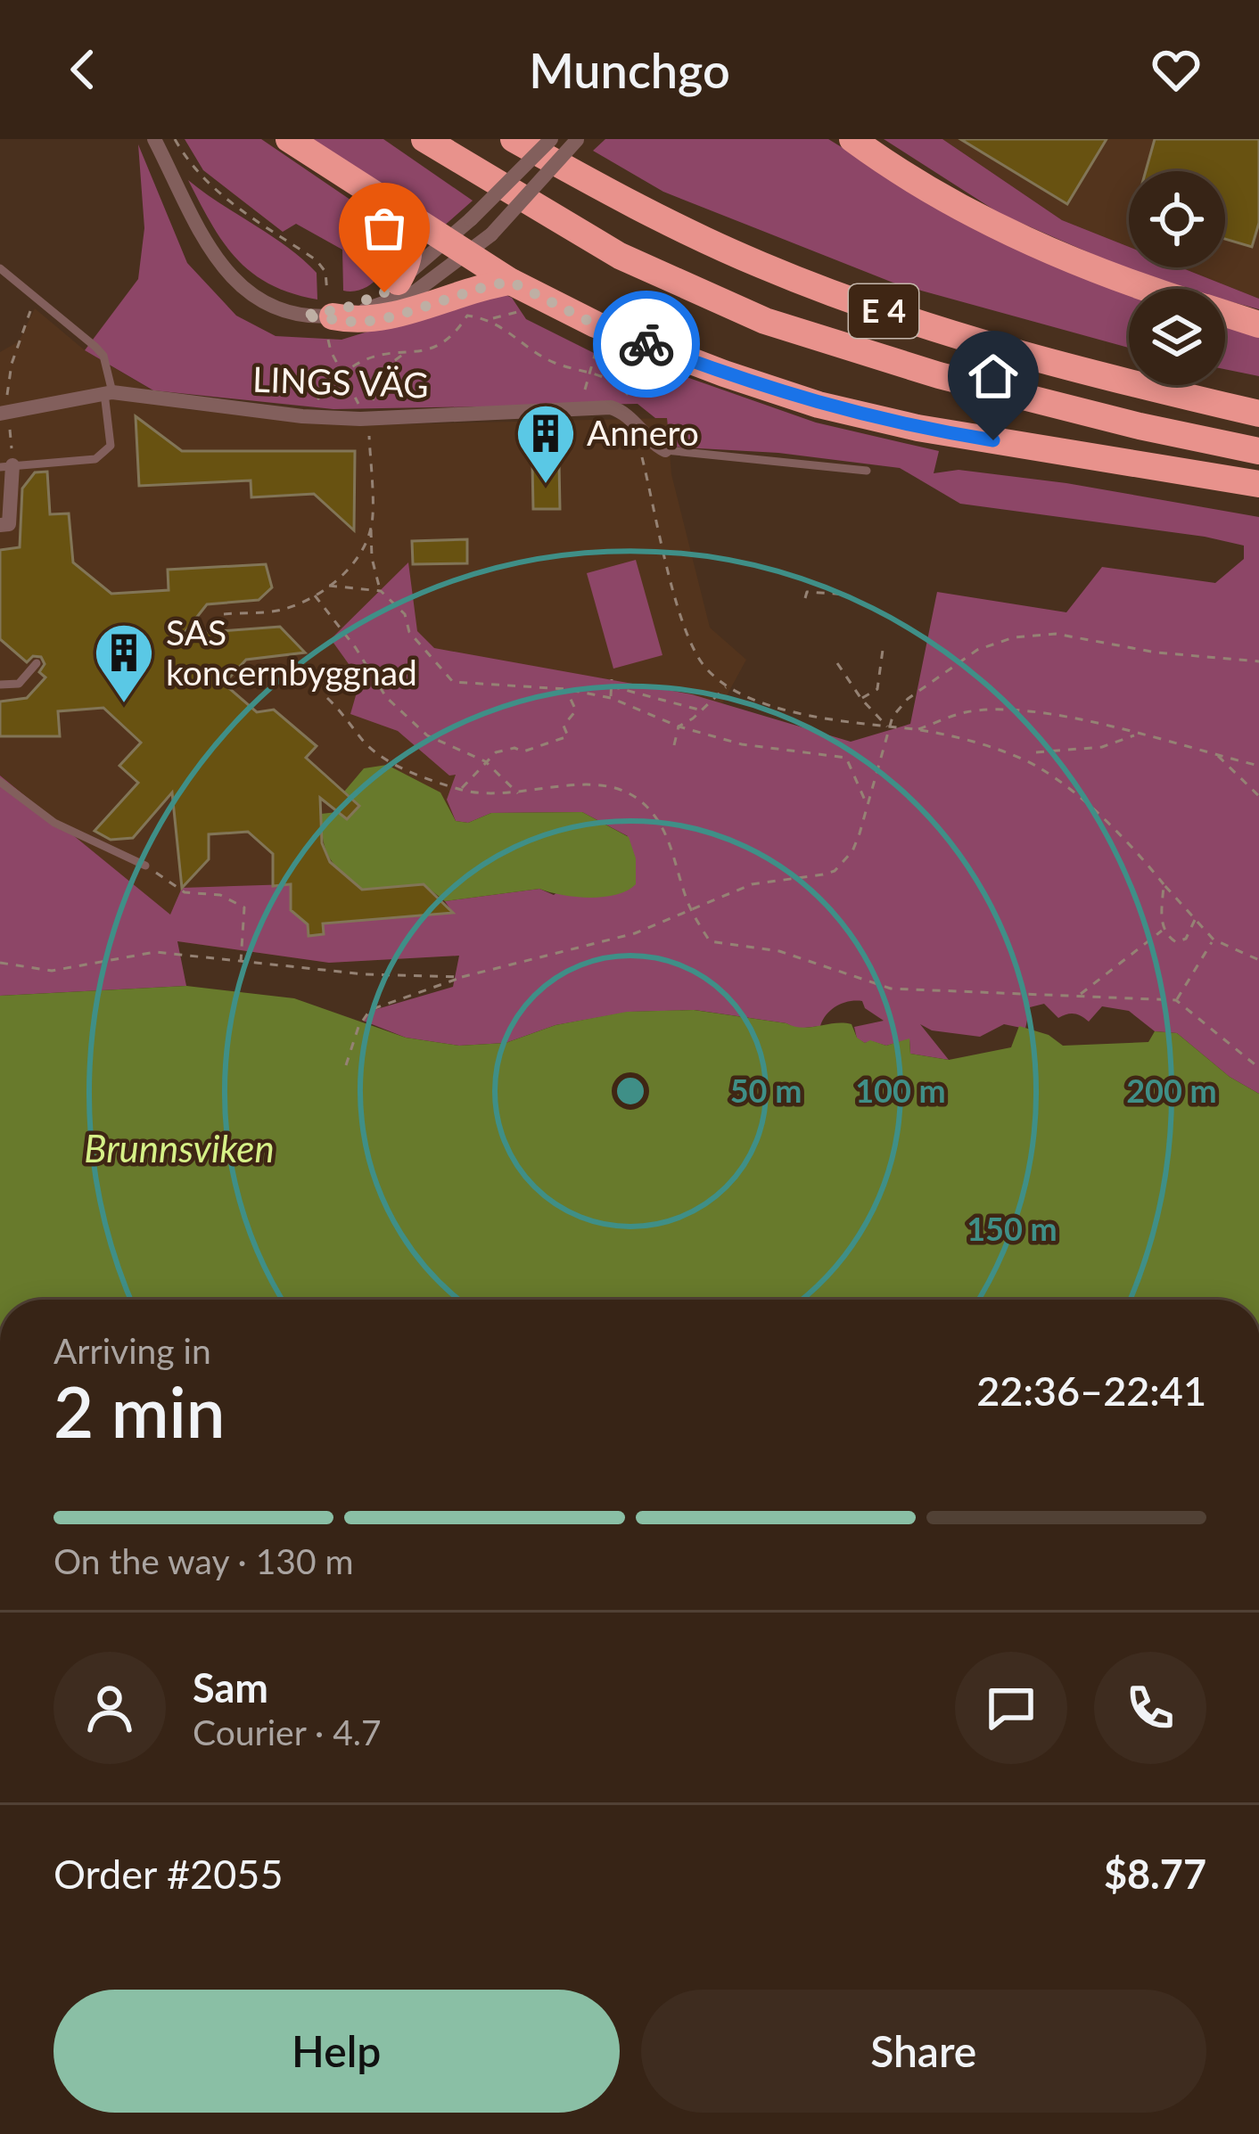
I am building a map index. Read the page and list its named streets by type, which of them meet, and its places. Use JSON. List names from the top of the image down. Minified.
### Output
{"streets":{"highway":["E 4"],"street":["LINGS VÄG"]},"water":["Brunnsviken"],"places":{"building":["Annero","SAS koncernbyggnad"]},"page":{"header":"Munchgo","heading":["2 min","Arriving in","22:36–22:41"],"panel":["Sam","Courier · 4.7","Order #2055","$8.77"],"bar":"On the way · 130 m","buttons":["Help","Share"]},"rings":["50 m","100 m","200 m","150 m"]}
